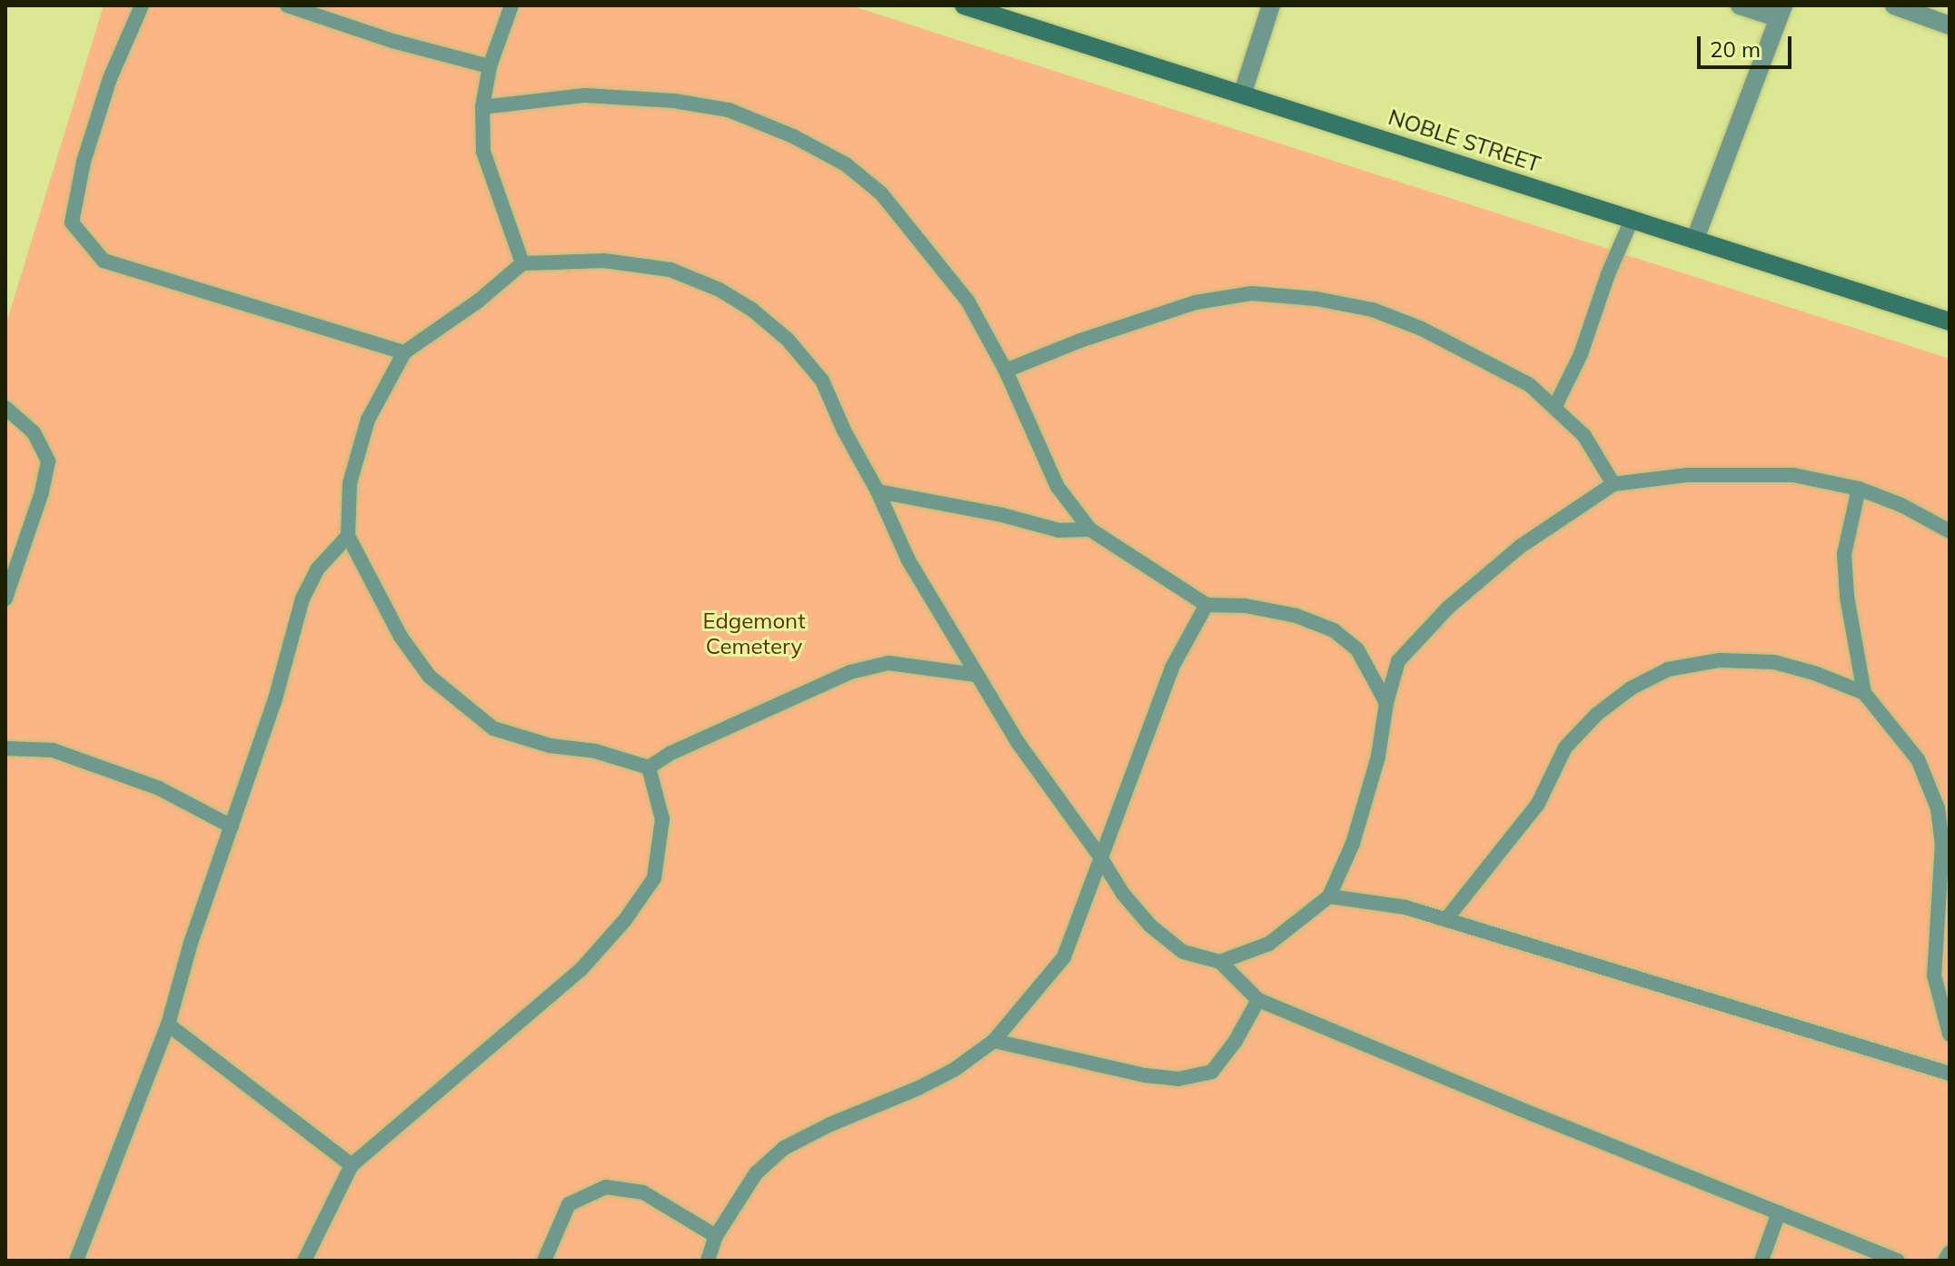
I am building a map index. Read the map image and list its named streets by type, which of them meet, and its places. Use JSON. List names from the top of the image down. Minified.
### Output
{"streets":{"main road":["NOBLE STREET"]},"parks":["Edgemont Cemetery"],"scale_bar":"20 m"}
